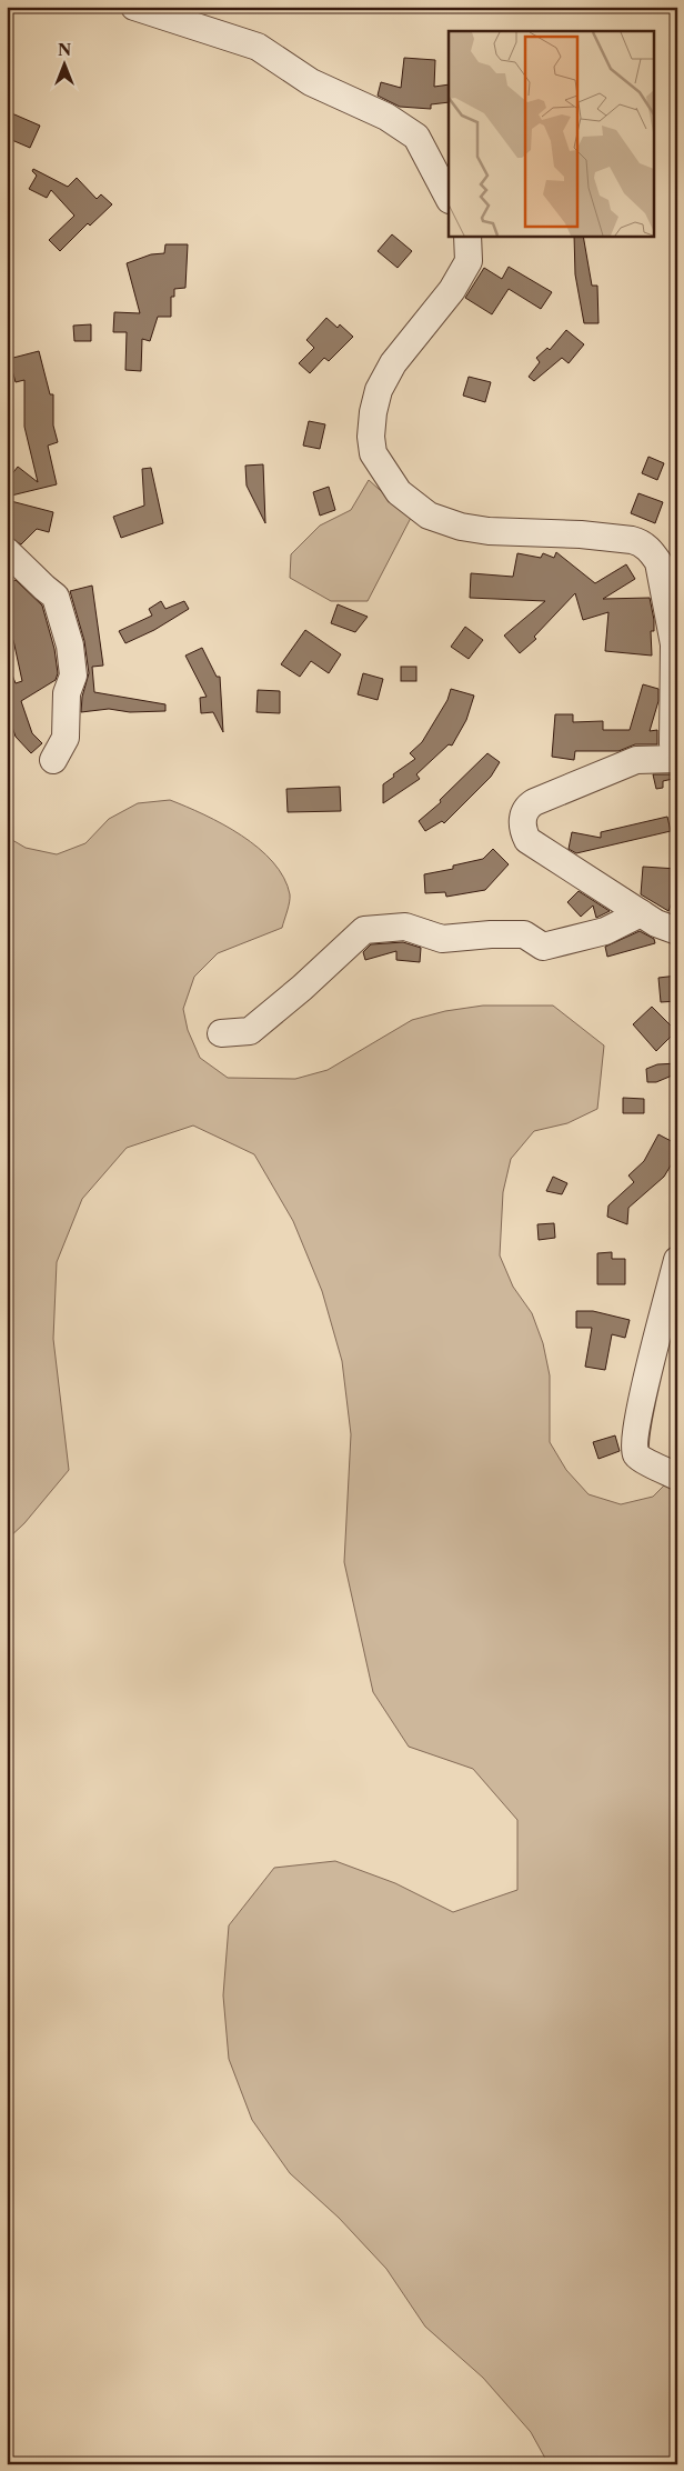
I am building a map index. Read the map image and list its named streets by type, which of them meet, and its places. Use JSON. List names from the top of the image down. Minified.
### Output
{"north":"top"}
